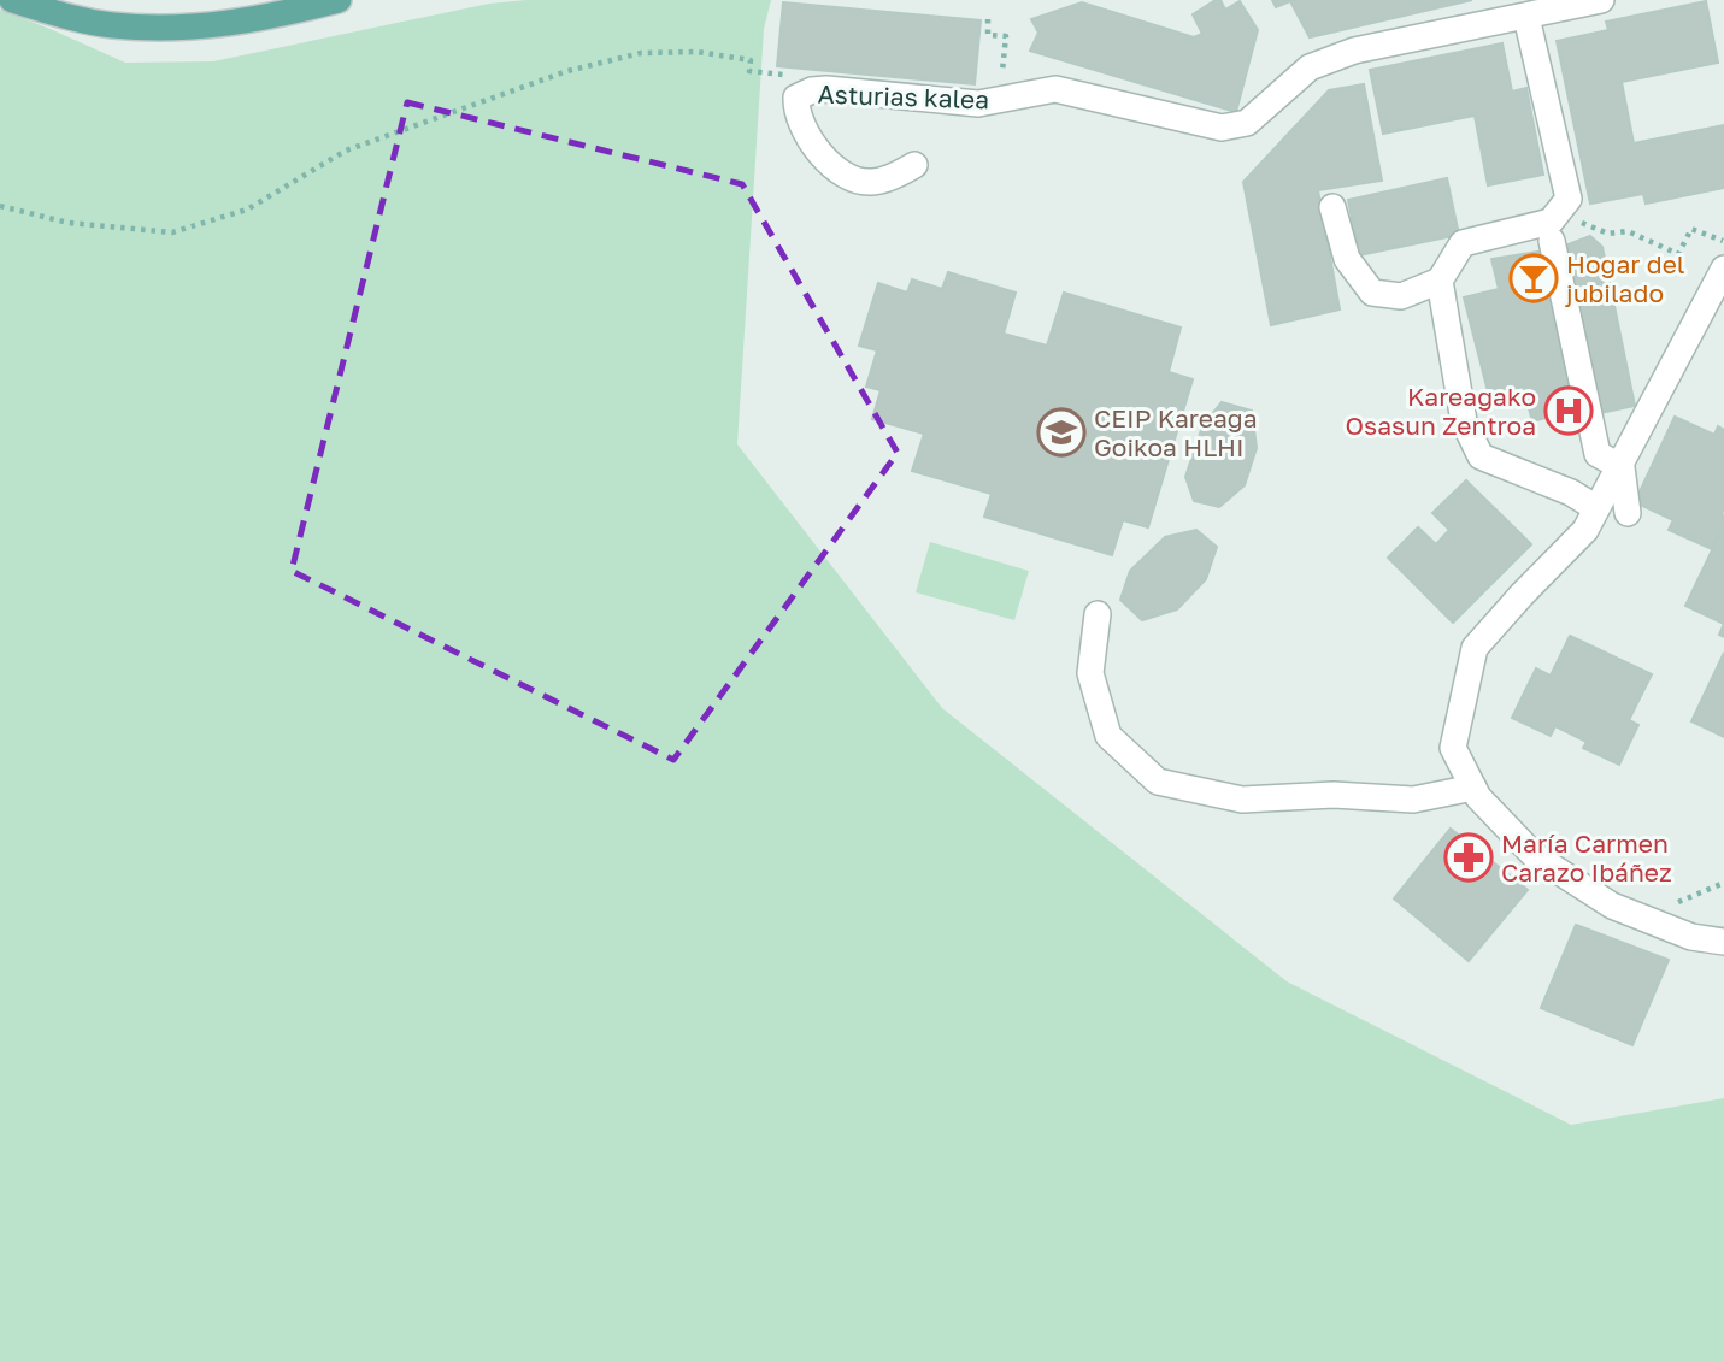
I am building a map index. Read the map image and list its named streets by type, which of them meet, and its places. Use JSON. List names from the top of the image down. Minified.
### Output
{"streets":{"street":["Asturias kalea"]},"places":{"bar":["Hogar del jubilado"],"hospital":["Kareagako Osasun Zentroa"],"school or university":["CEIP Kareaga Goikoa HLHI"],"pharmacy":["María Carmen Carazo Ibáñez"]}}
